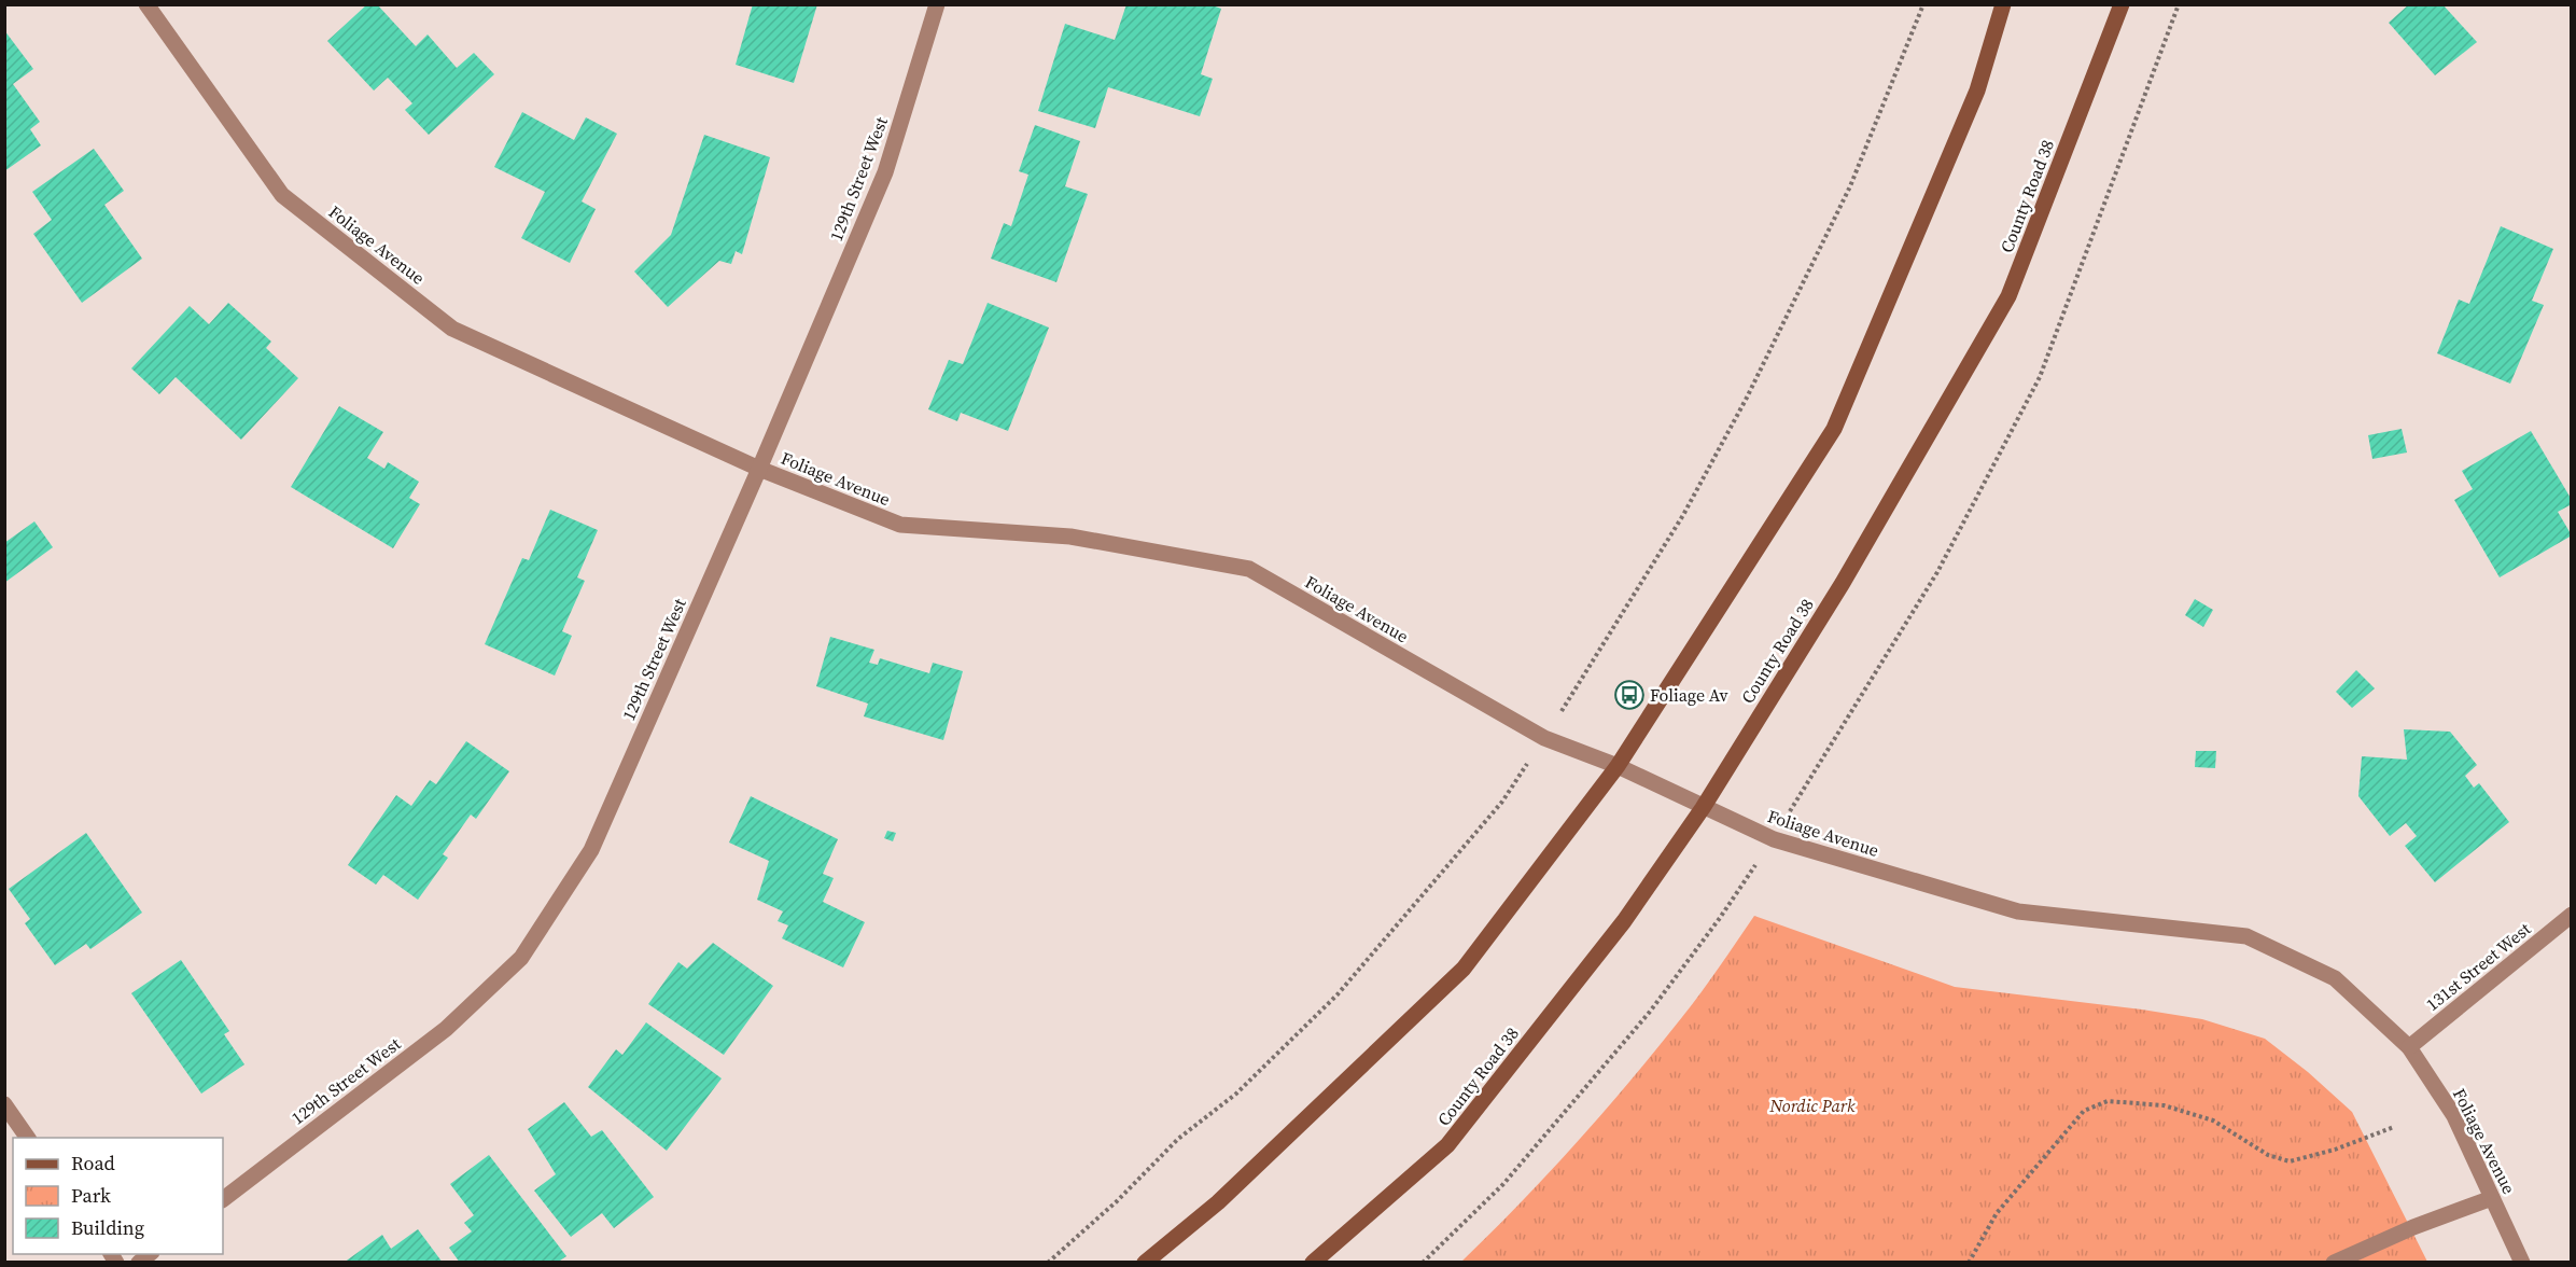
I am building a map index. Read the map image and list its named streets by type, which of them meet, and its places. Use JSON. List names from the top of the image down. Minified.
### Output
{"streets":{"main road":["County Road 38"],"street":["129th Street West","Foliage Avenue","131st Street West"]},"crossings":[["129th Street West","Foliage Avenue"],["County Road 38","Foliage Avenue"],["Foliage Avenue","131st Street West"]],"parks":["Nordic Park"],"places":{"bus stop":["Foliage Av"]},"legend":["Road","Park","Building"]}
